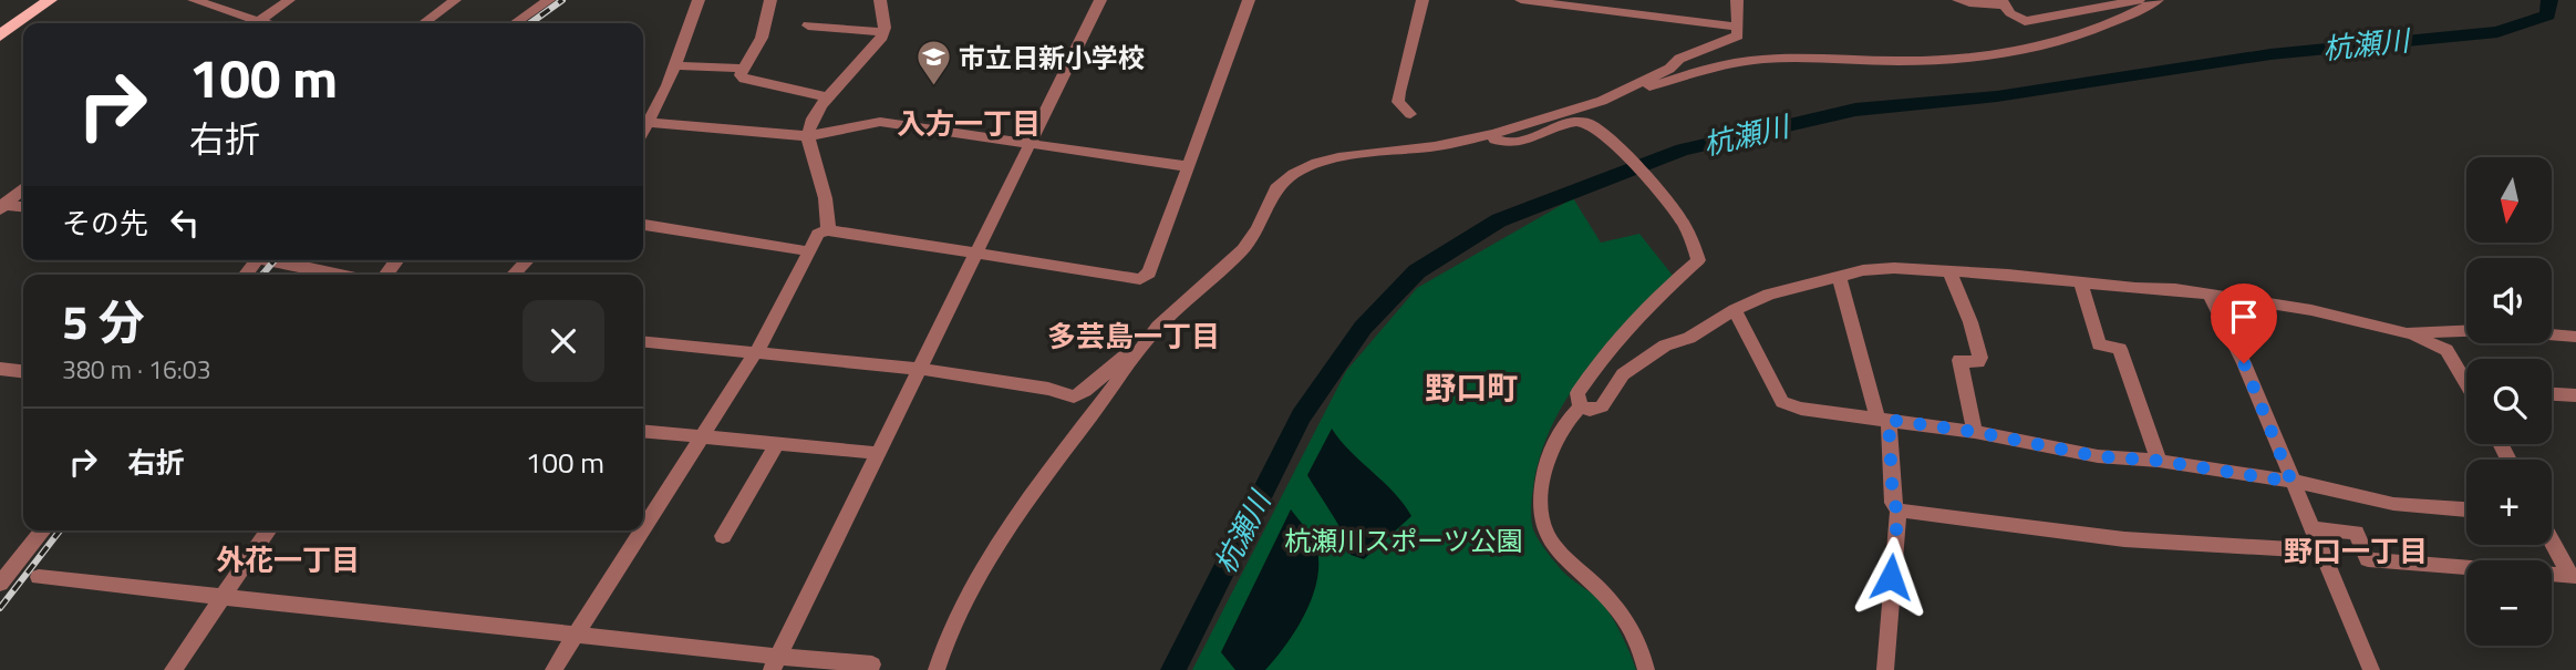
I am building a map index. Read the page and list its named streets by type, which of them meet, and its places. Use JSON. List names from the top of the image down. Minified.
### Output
{"districts":["入方一丁目","多芸島一丁目","野口町","野口一丁目","外花一丁目"],"water":["杭瀬川"],"parks":["杭瀬川スポーツ公園"],"places":{"school or university":["市立日新小学校"]},"north":"bottom","page":{"turn":["100 m","右折"],"map_buttons":["+","−"],"then":"その先","heading":["5 分","380 m · 16:03"],"list":[{"name":"右折","value":"100 m"}]}}
